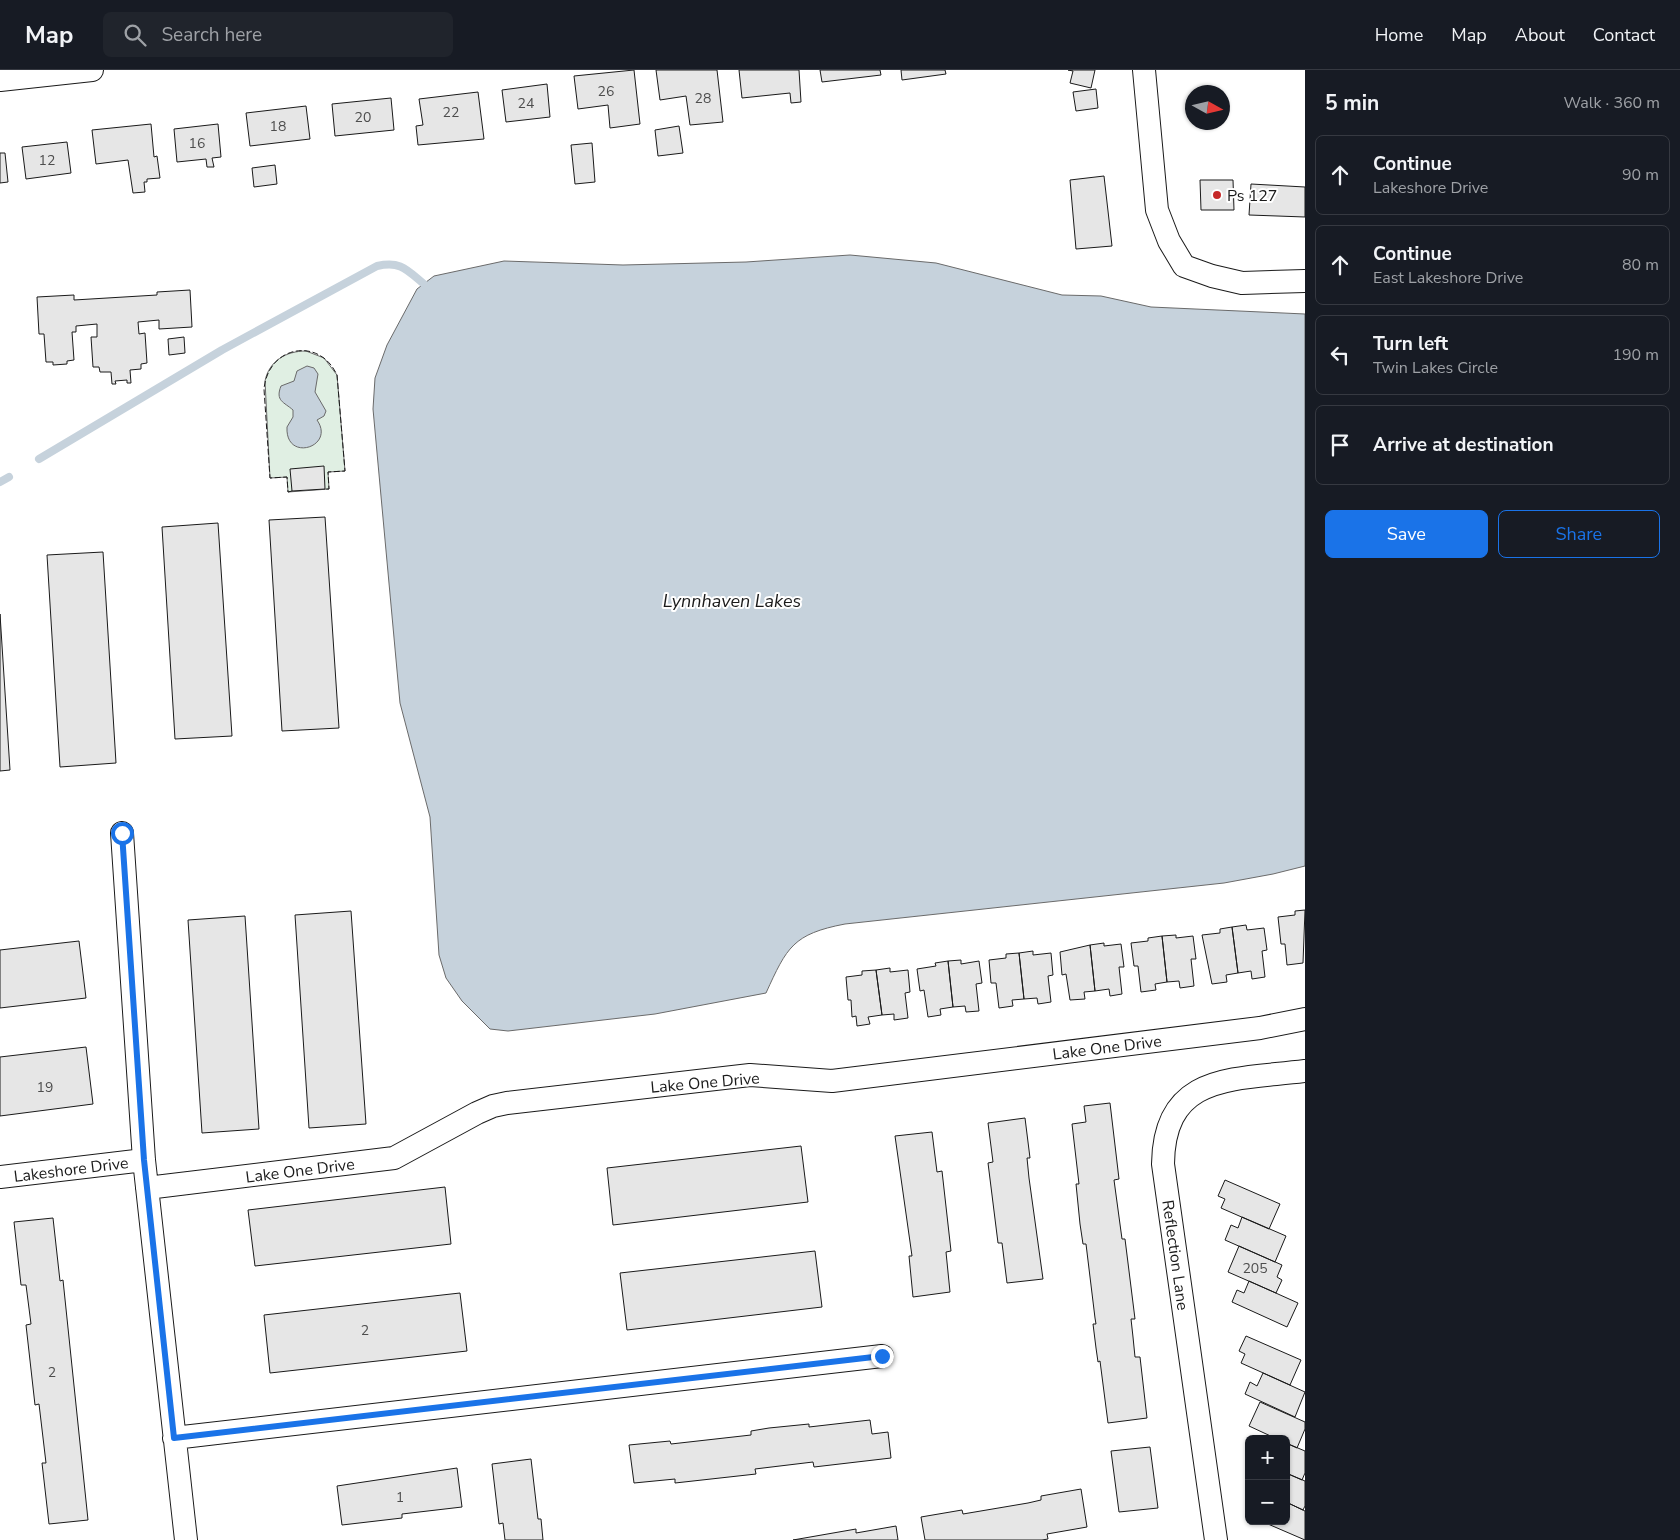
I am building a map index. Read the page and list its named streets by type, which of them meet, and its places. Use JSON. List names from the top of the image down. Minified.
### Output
{"streets":{"street":["Lake One Drive","Lakeshore Drive","Reflection Lane"]},"water":["Lynnhaven Lakes"],"places":["Ps 127"],"house_numbers":["26","28","24","22","20","18","16","12","19","205","2","2","1"],"north":"right","page":{"header":"Map","search":"Search here","nav":["Home","Map","About","Contact"],"heading":["5 min","Walk · 360 m"],"list":[["Continue","Lakeshore Drive","90 m"],["Continue","East Lakeshore Drive","80 m"],["Turn left","Twin Lakes Circle","190 m"],"Arrive at destination"],"buttons":["Save","Share"],"map_buttons":["+","−"]}}
